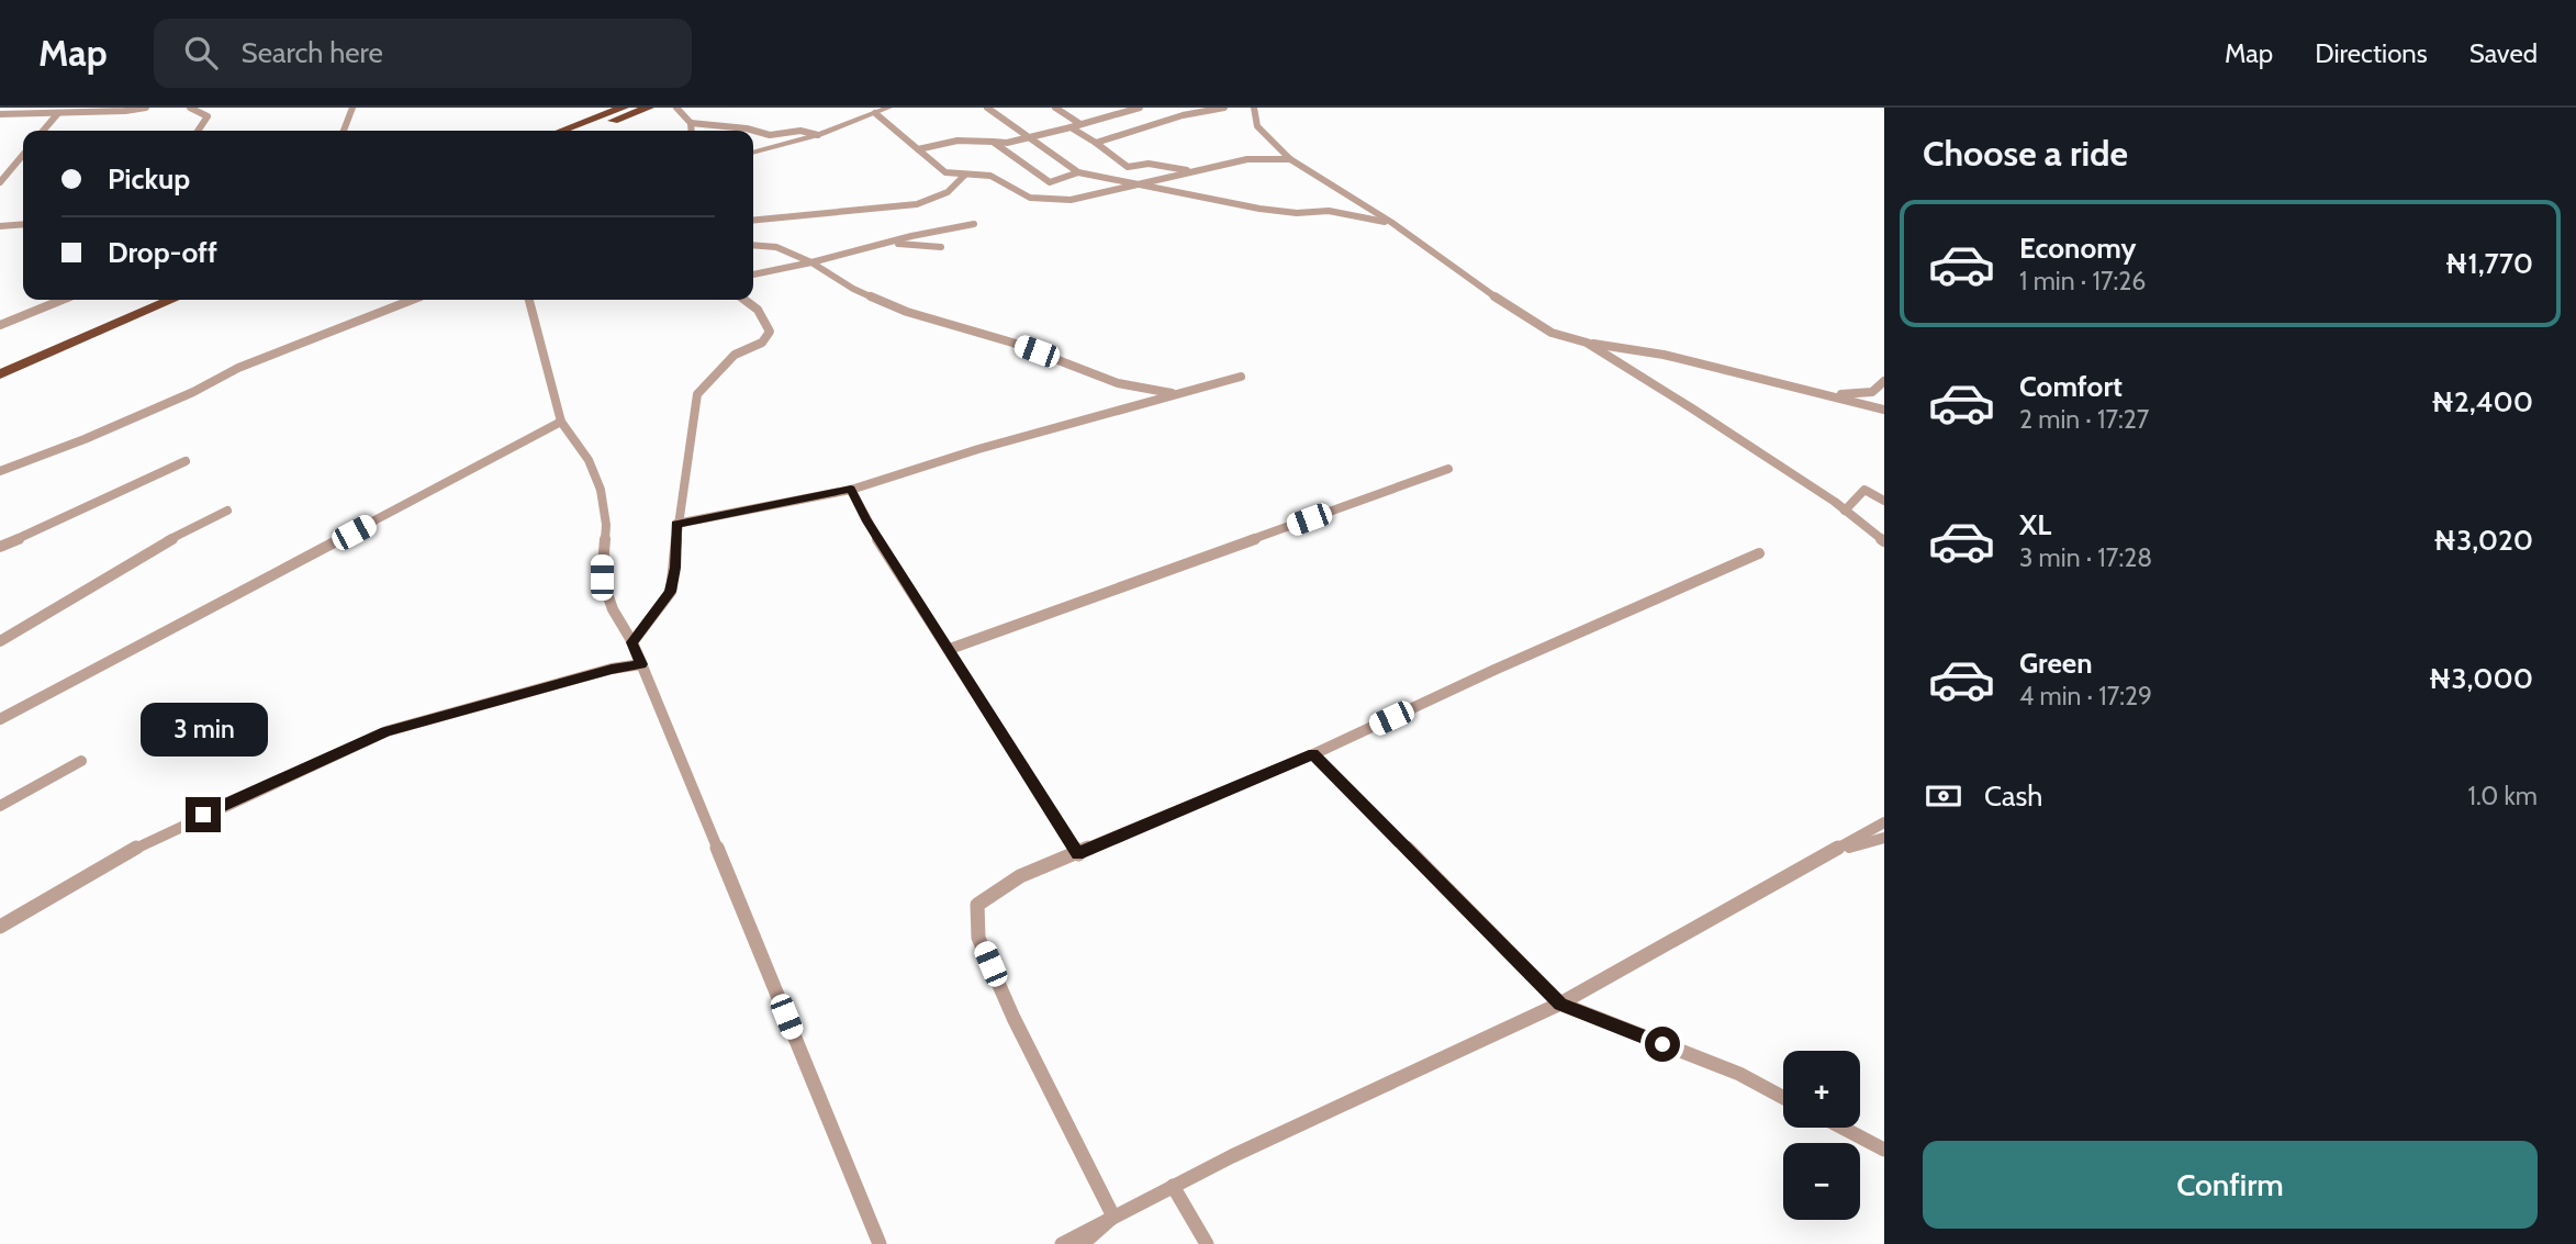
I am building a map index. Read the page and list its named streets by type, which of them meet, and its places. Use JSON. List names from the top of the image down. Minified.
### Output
{"page":{"header":"Map","search":"Search here","nav":["Map","Directions","Saved"],"heading":"Choose a ride","banner":["Pickup","Drop-off"],"list":[{"name":"Economy","note":"1 min · 17:26","value":"₦1,770"},{"name":"Comfort","note":"2 min · 17:27","value":"₦2,400"},{"name":"XL","note":"3 min · 17:28","value":"₦3,020"},{"name":"Green","note":"4 min · 17:29","value":"₦3,000"}],"bubble":"3 min","pay":["Cash","1.0 km"],"map_buttons":["+","−"],"buttons":"Confirm"}}
